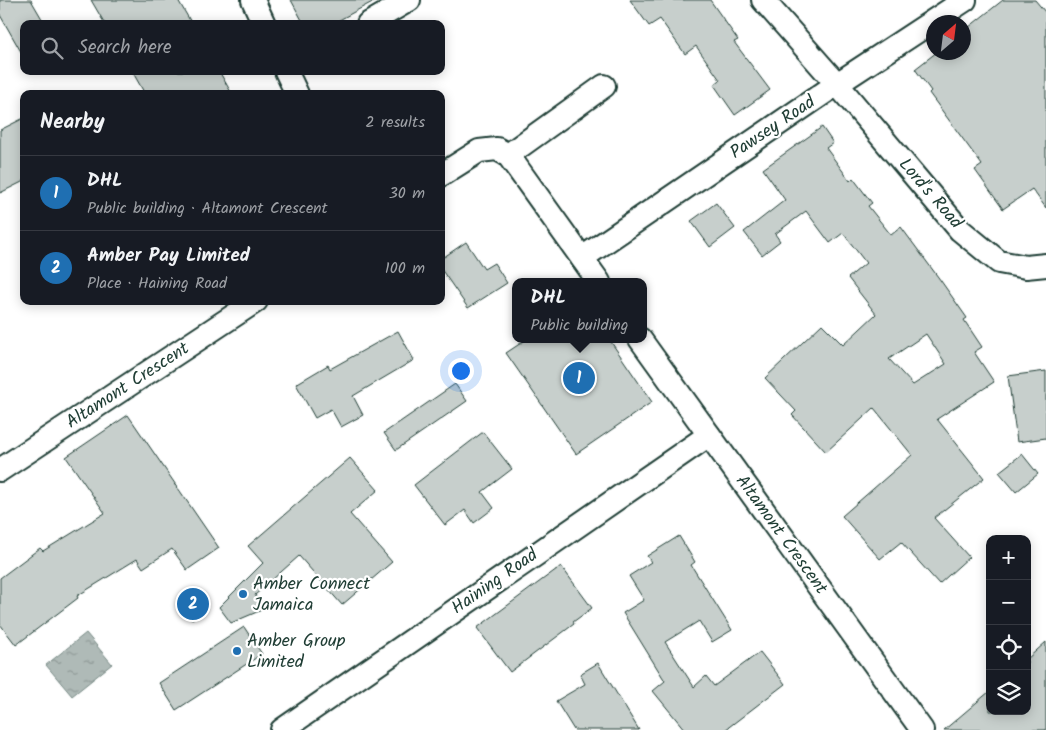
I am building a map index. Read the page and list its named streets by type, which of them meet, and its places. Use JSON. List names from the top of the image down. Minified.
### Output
{"streets":{"street":["Pawsey Road","Lord's Road","Altamont Crescent","Haining Road"]},"crossings":[["Pawsey Road","Lord's Road"],["Altamont Crescent","Haining Road"]],"places":["Amber Connect Jamaica","Amber Group Limited"],"north":"top right","page":{"search":"Search here","heading":["Nearby","2 results"],"list":[{"mark":"1","name":"DHL","note":"Public building · Altamont Crescent","value":"30 m"},{"mark":"2","name":"Amber Pay Limited","note":"Place · Haining Road","value":"100 m"}],"popup":["DHL","Public building"],"pins":["1","2"],"map_buttons":["+","−"]}}
